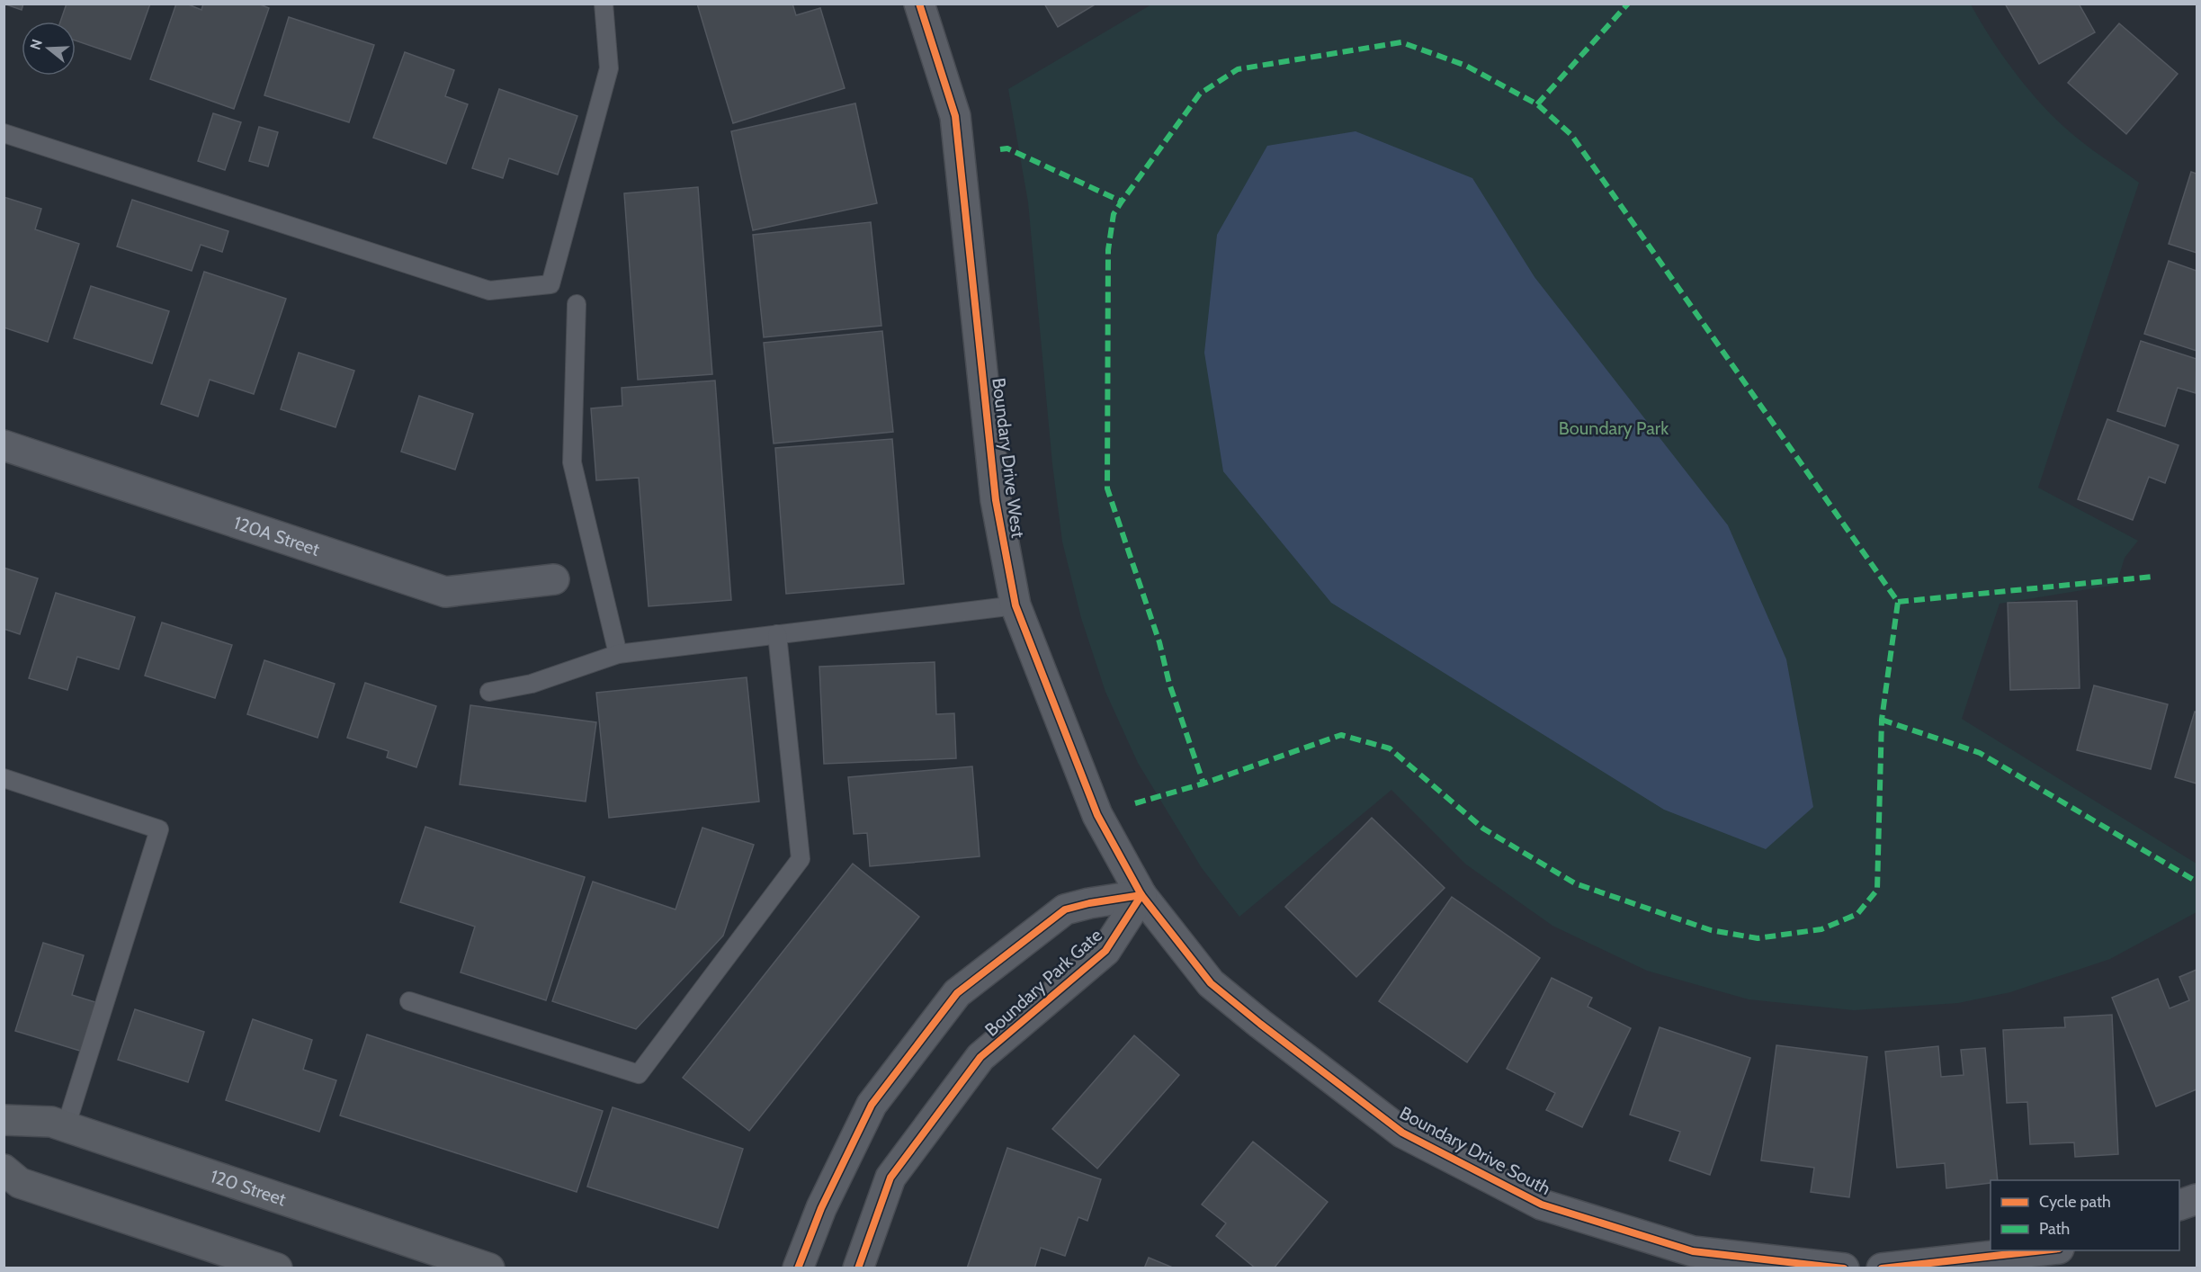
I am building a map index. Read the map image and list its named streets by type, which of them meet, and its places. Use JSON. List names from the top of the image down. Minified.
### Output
{"streets":{"main road":["120 Street"],"street":["Boundary Drive West","120A Street","Boundary Park Gate","Boundary Drive South"]},"crossings":[["Boundary Drive West","Boundary Park Gate"],["Boundary Drive West","Boundary Drive South"],["Boundary Park Gate","Boundary Drive South"]],"parks":["Boundary Park"],"legend":["Cycle path","Path"],"north":"left"}
